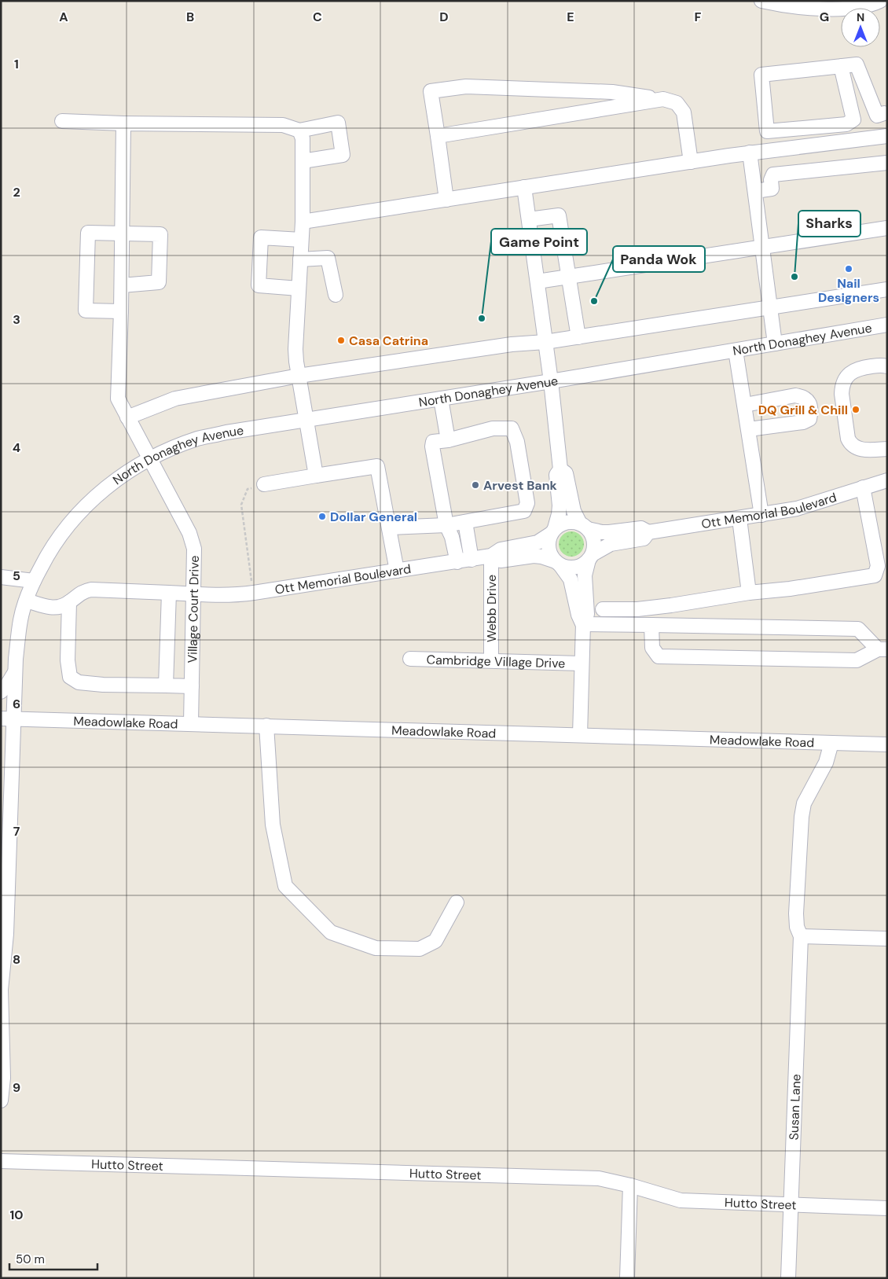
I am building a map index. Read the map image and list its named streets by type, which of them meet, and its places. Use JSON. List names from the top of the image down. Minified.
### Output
{"streets":{"street":["North Donaghey Avenue","Ott Memorial Boulevard","Webb Drive","Village Court Drive","Cambridge Village Drive","Meadowlake Road","Susan Lane","Hutto Street"]},"crossings":[["North Donaghey Avenue","Village Court Drive"],["North Donaghey Avenue","Meadowlake Road"],["Ott Memorial Boulevard","Webb Drive"],["Ott Memorial Boulevard","Village Court Drive"],["Webb Drive","Cambridge Village Drive"],["Village Court Drive","Meadowlake Road"],["Meadowlake Road","Susan Lane"],["Susan Lane","Hutto Street"]],"places":["Nail Designers","Sharks","Panda Wok","Game Point","Casa Catrina","DQ Grill & Chill","Arvest Bank","Dollar General"],"scale_bar":"50 m","north":"top","grid":{"columns":["A","B","C","D","E","F","G"],"rows":["1","2","3","4","5","6","7","8","9","10"]}}
